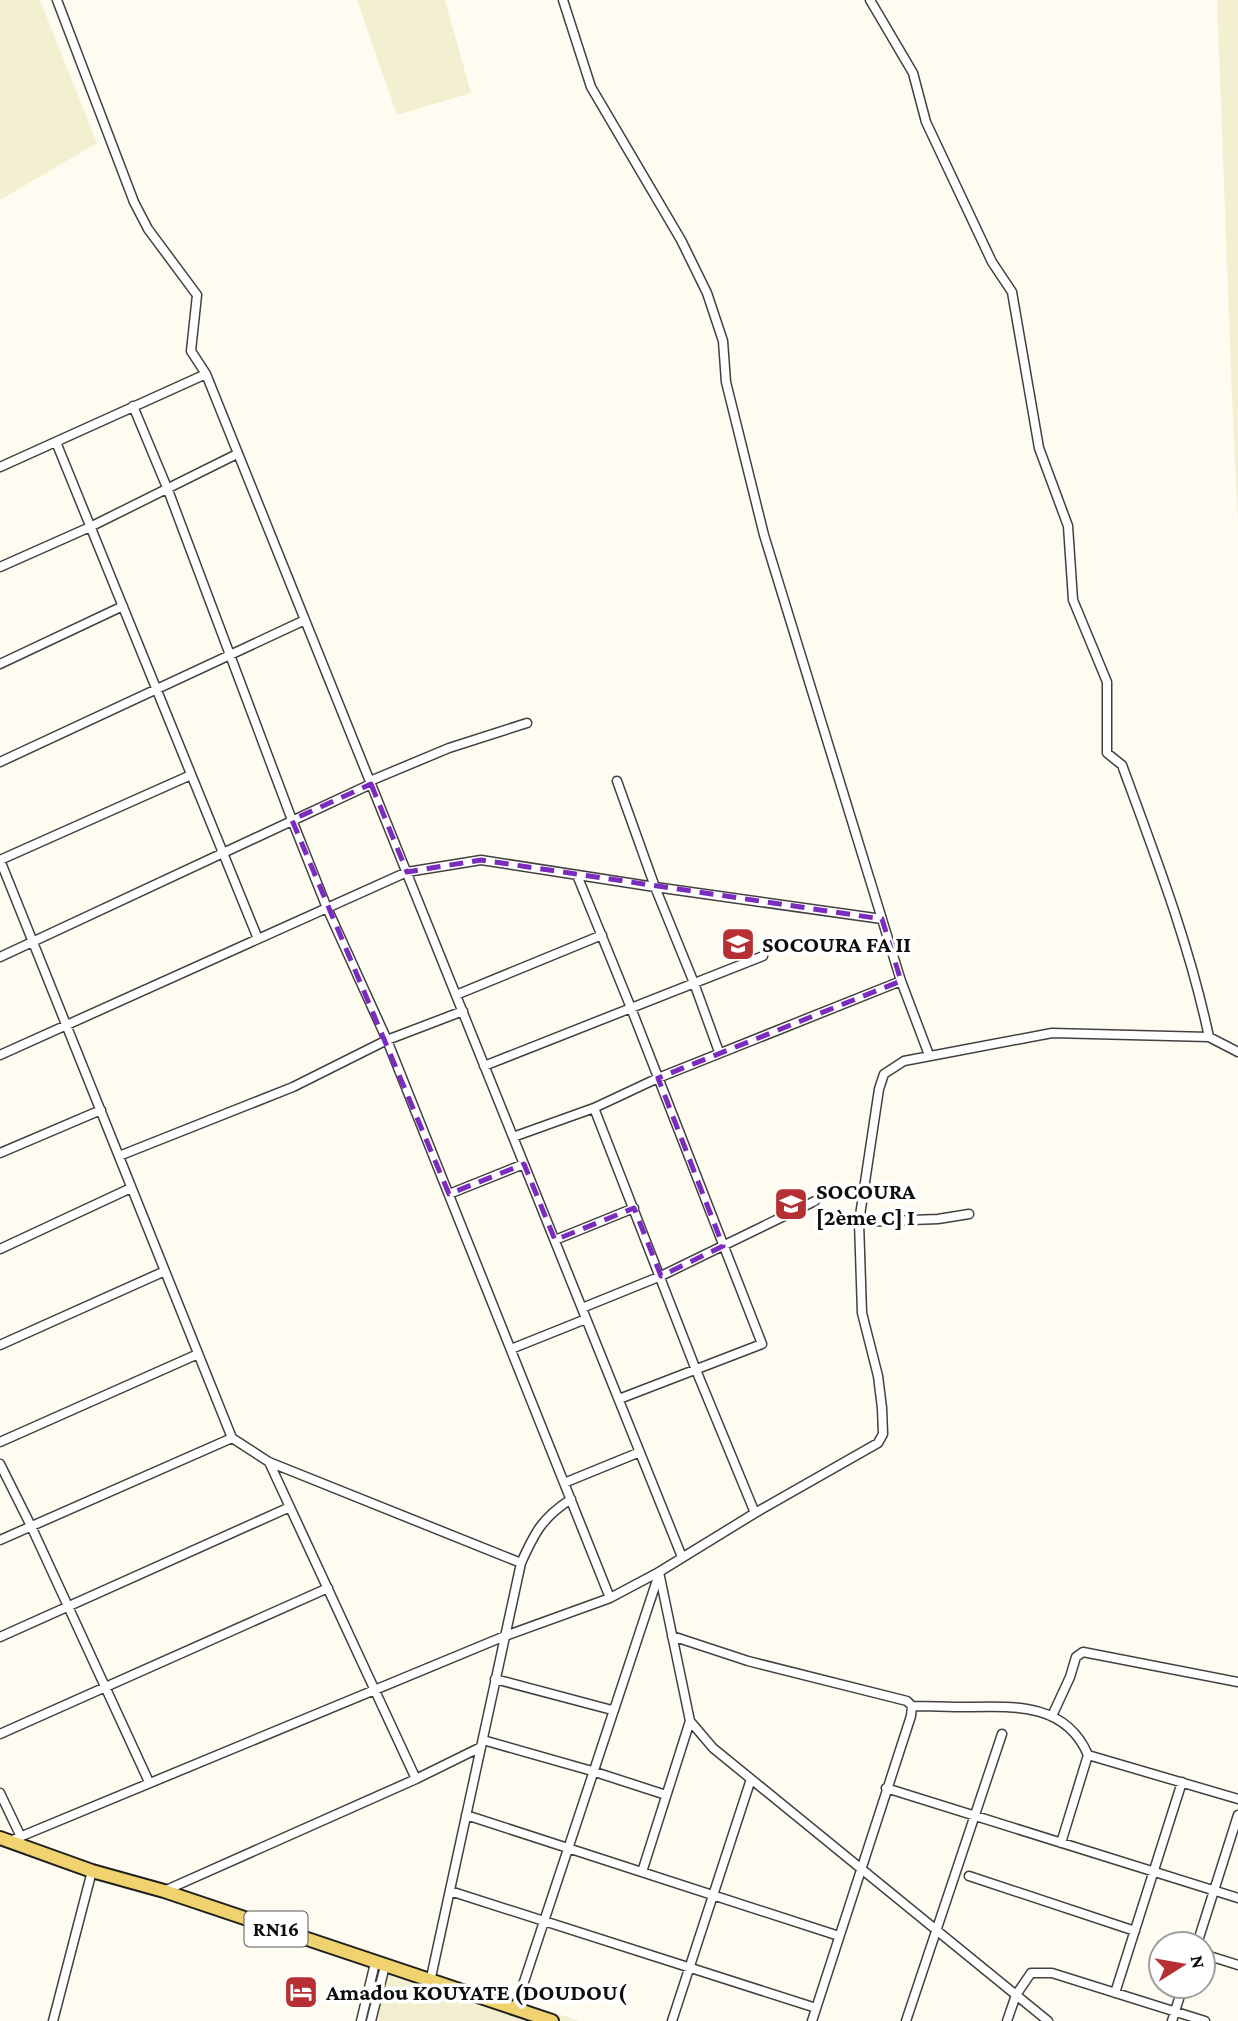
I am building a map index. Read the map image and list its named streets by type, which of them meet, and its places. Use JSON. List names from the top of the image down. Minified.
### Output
{"streets":{"main road":["RN16"]},"places":{"school or university":["SOCOURA FA II","SOCOURA [2ème C] I"],"hotel":["Amadou KOUYATE (DOUDOU("]},"north":"right"}
